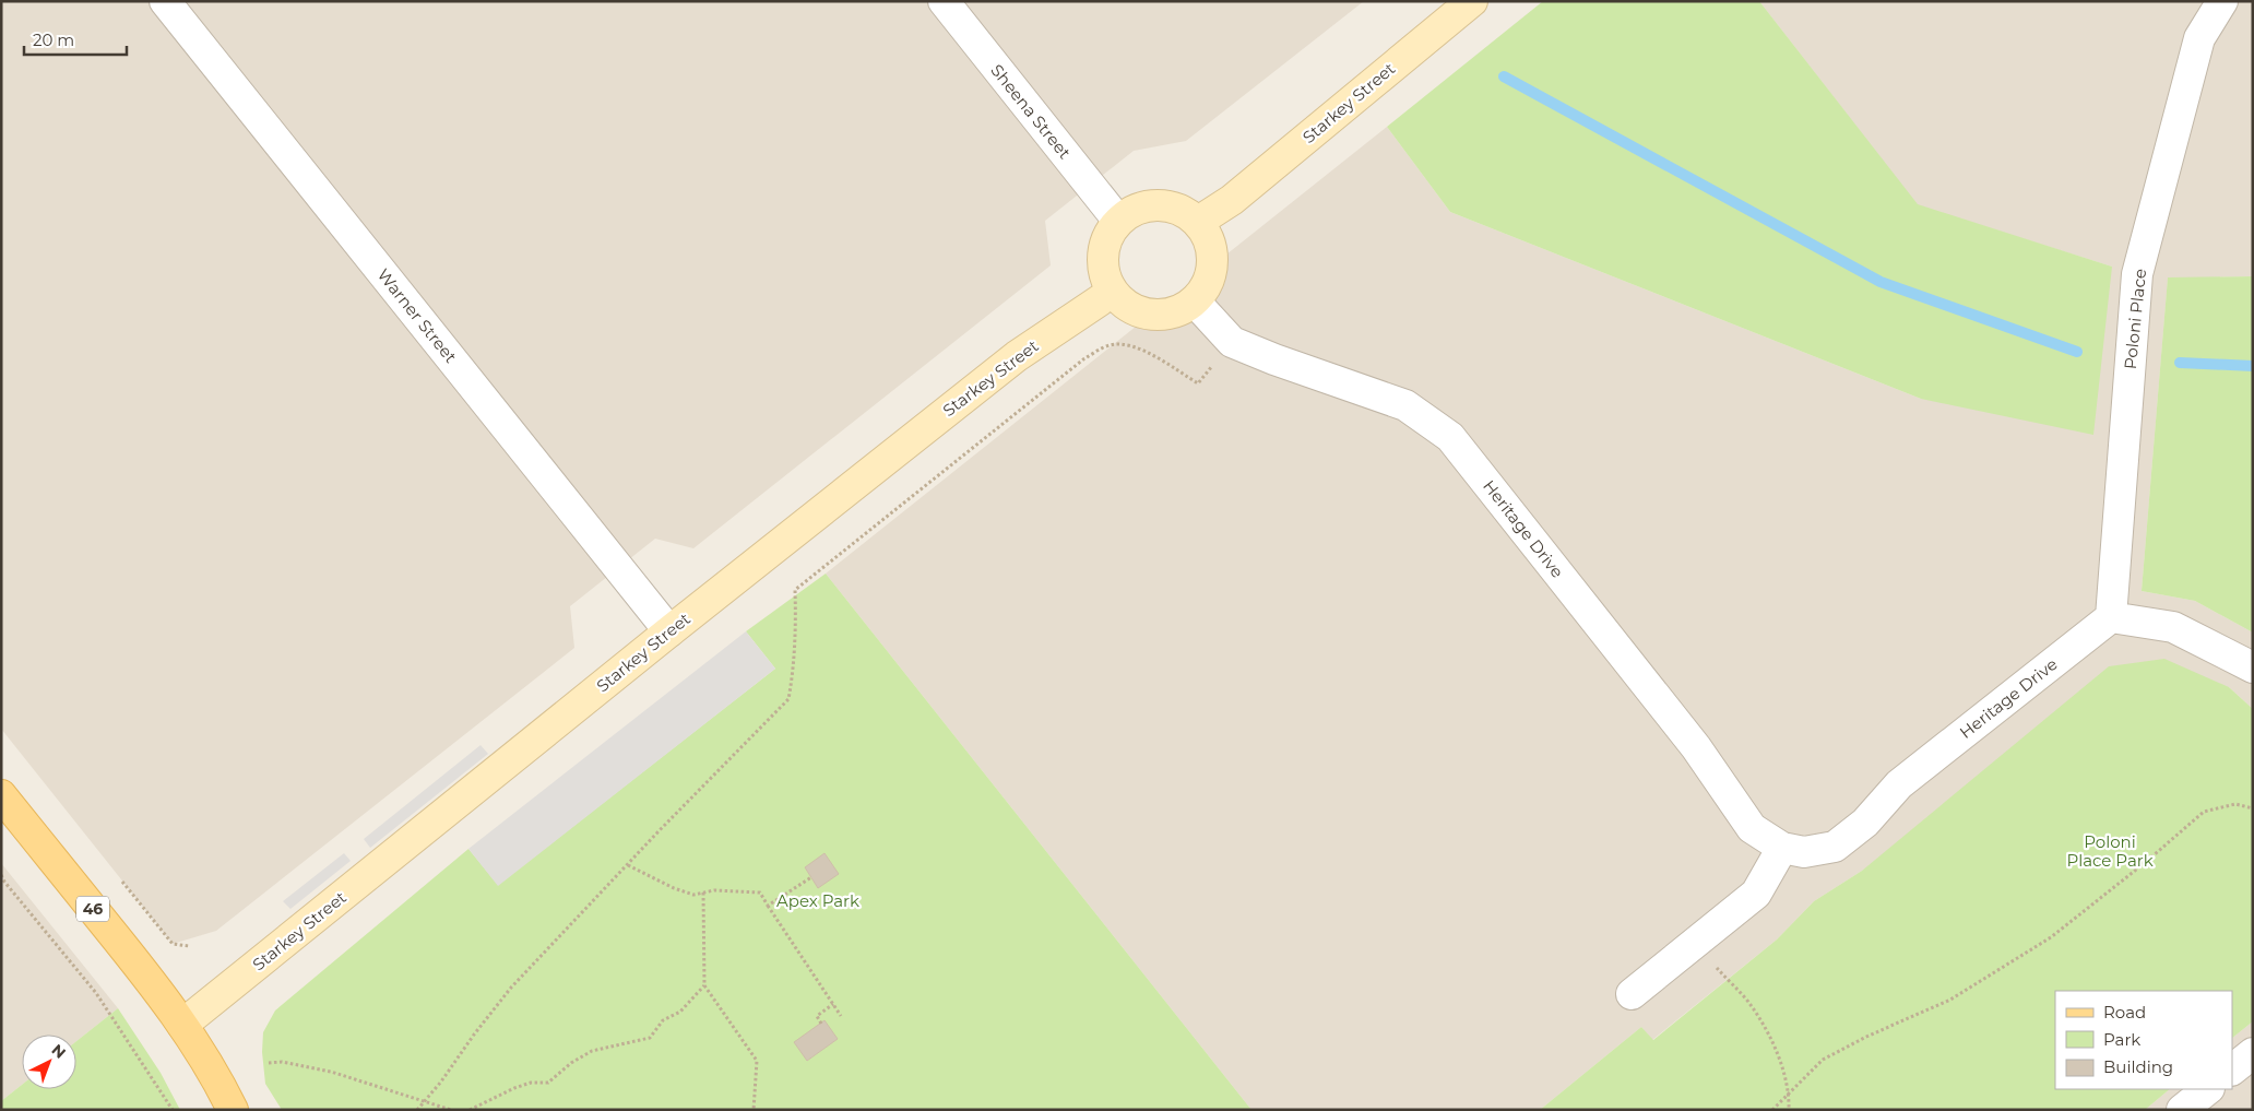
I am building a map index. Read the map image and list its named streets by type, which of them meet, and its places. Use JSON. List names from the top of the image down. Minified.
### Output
{"streets":{"main road":["46"],"street":["Starkey Street","Sheena Street","Warner Street","Poloni Place","Heritage Drive"]},"crossings":[["Starkey Street","Sheena Street"],["Starkey Street","Warner Street"],["Starkey Street","Heritage Drive"],["Starkey Street","46"],["Sheena Street","Heritage Drive"],["Poloni Place","Heritage Drive"]],"parks":["Poloni Place Park","Apex Park"],"legend":["Road","Park","Building"],"scale_bar":"20 m","north":"top right"}
